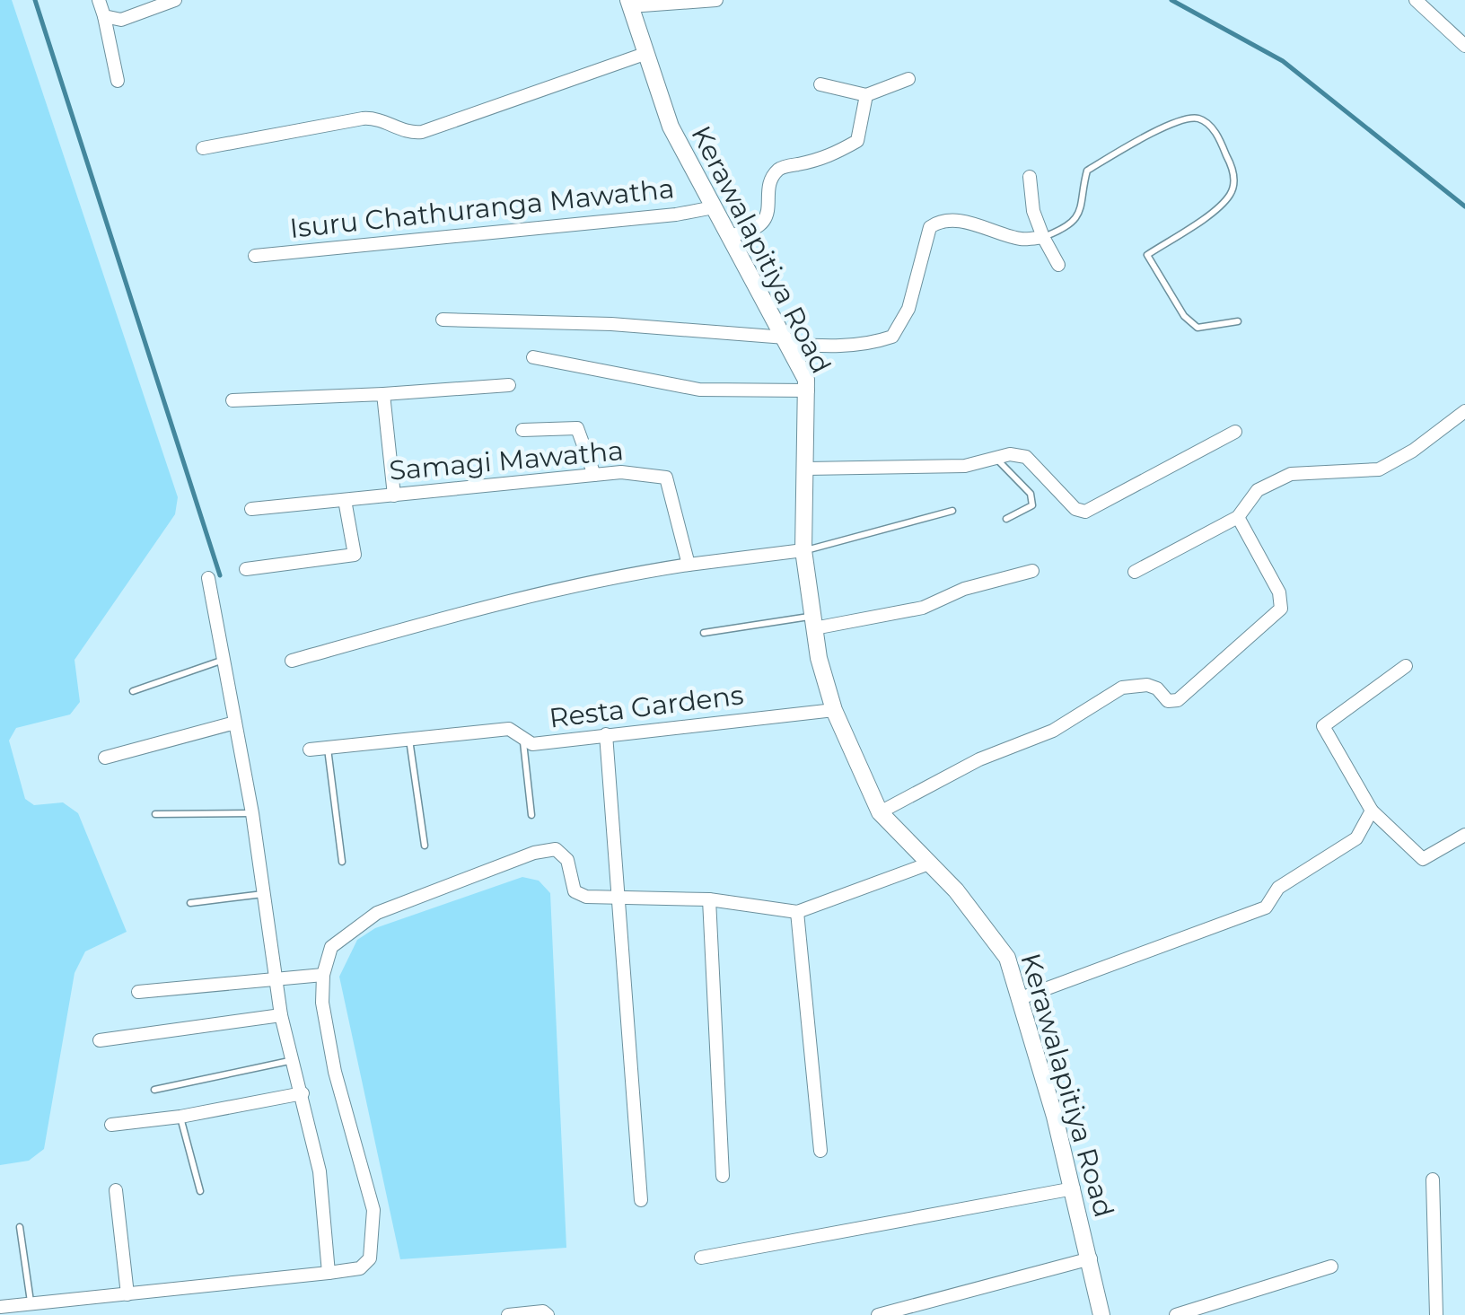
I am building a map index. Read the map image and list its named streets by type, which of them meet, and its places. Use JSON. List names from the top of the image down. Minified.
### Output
{"streets":{"street":["Isuru Chathuranga Mawatha","Kerawalapitiya Road","Samagi Mawatha","Resta Gardens"]},"crossings":[["Isuru Chathuranga Mawatha","Kerawalapitiya Road"],["Kerawalapitiya Road","Resta Gardens"]]}
